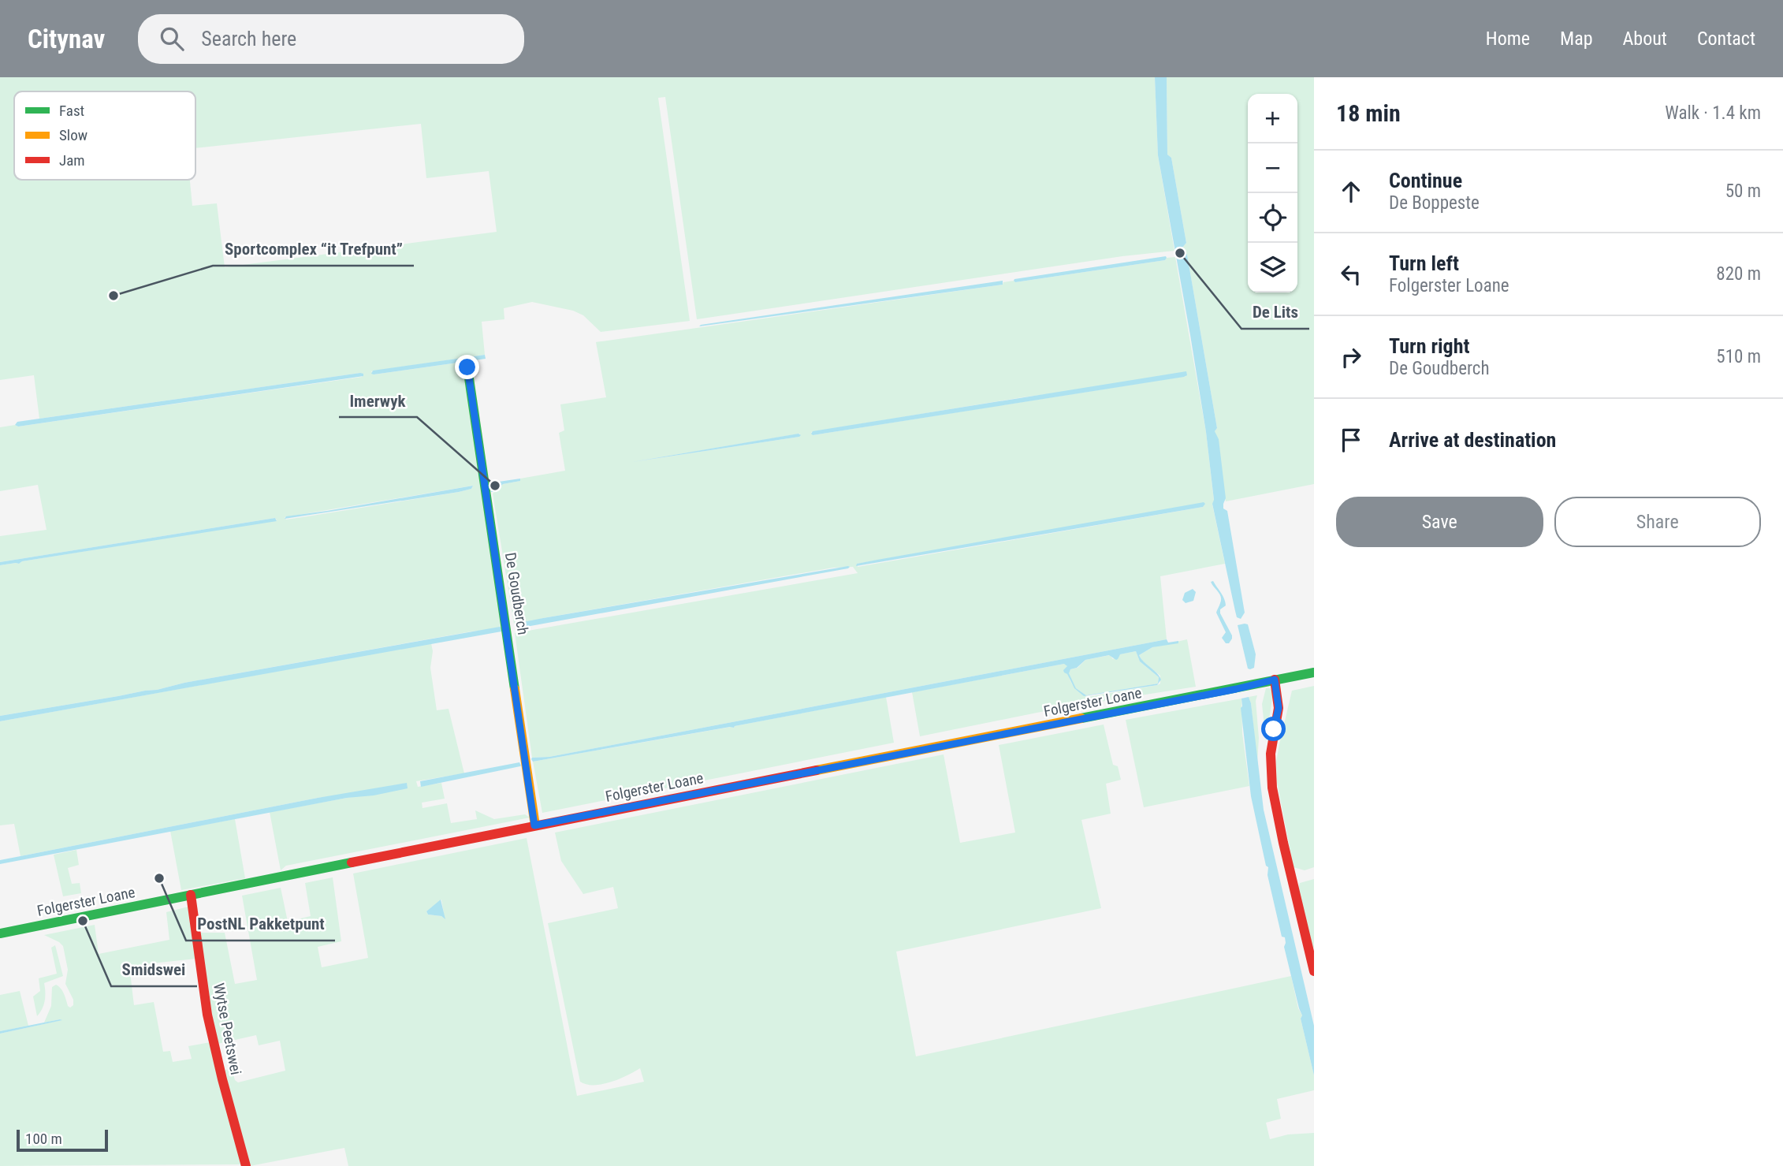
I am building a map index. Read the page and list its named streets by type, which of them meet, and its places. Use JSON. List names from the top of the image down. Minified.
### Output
{"streets":{"main road":["De Goudberch","Folgerster Loane","Wytse Peetswei"]},"crossings":[["De Goudberch","Folgerster Loane"],["Folgerster Loane","Wytse Peetswei"]],"places":["De Lits","Sportcomplex “it Trefpunt”","Imerwyk","PostNL Pakketpunt","Smidswei"],"legend":["Fast","Slow","Jam"],"scale_bar":"100 m","page":{"header":"Citynav","search":"Search here","nav":["Home","Map","About","Contact"],"heading":["18 min","Walk · 1.4 km"],"map_buttons":["+","−"],"list":[["Continue","De Boppeste","50 m"],["Turn left","Folgerster Loane","820 m"],["Turn right","De Goudberch","510 m"],"Arrive at destination"],"buttons":["Save","Share"],"scale":"100 m"}}
